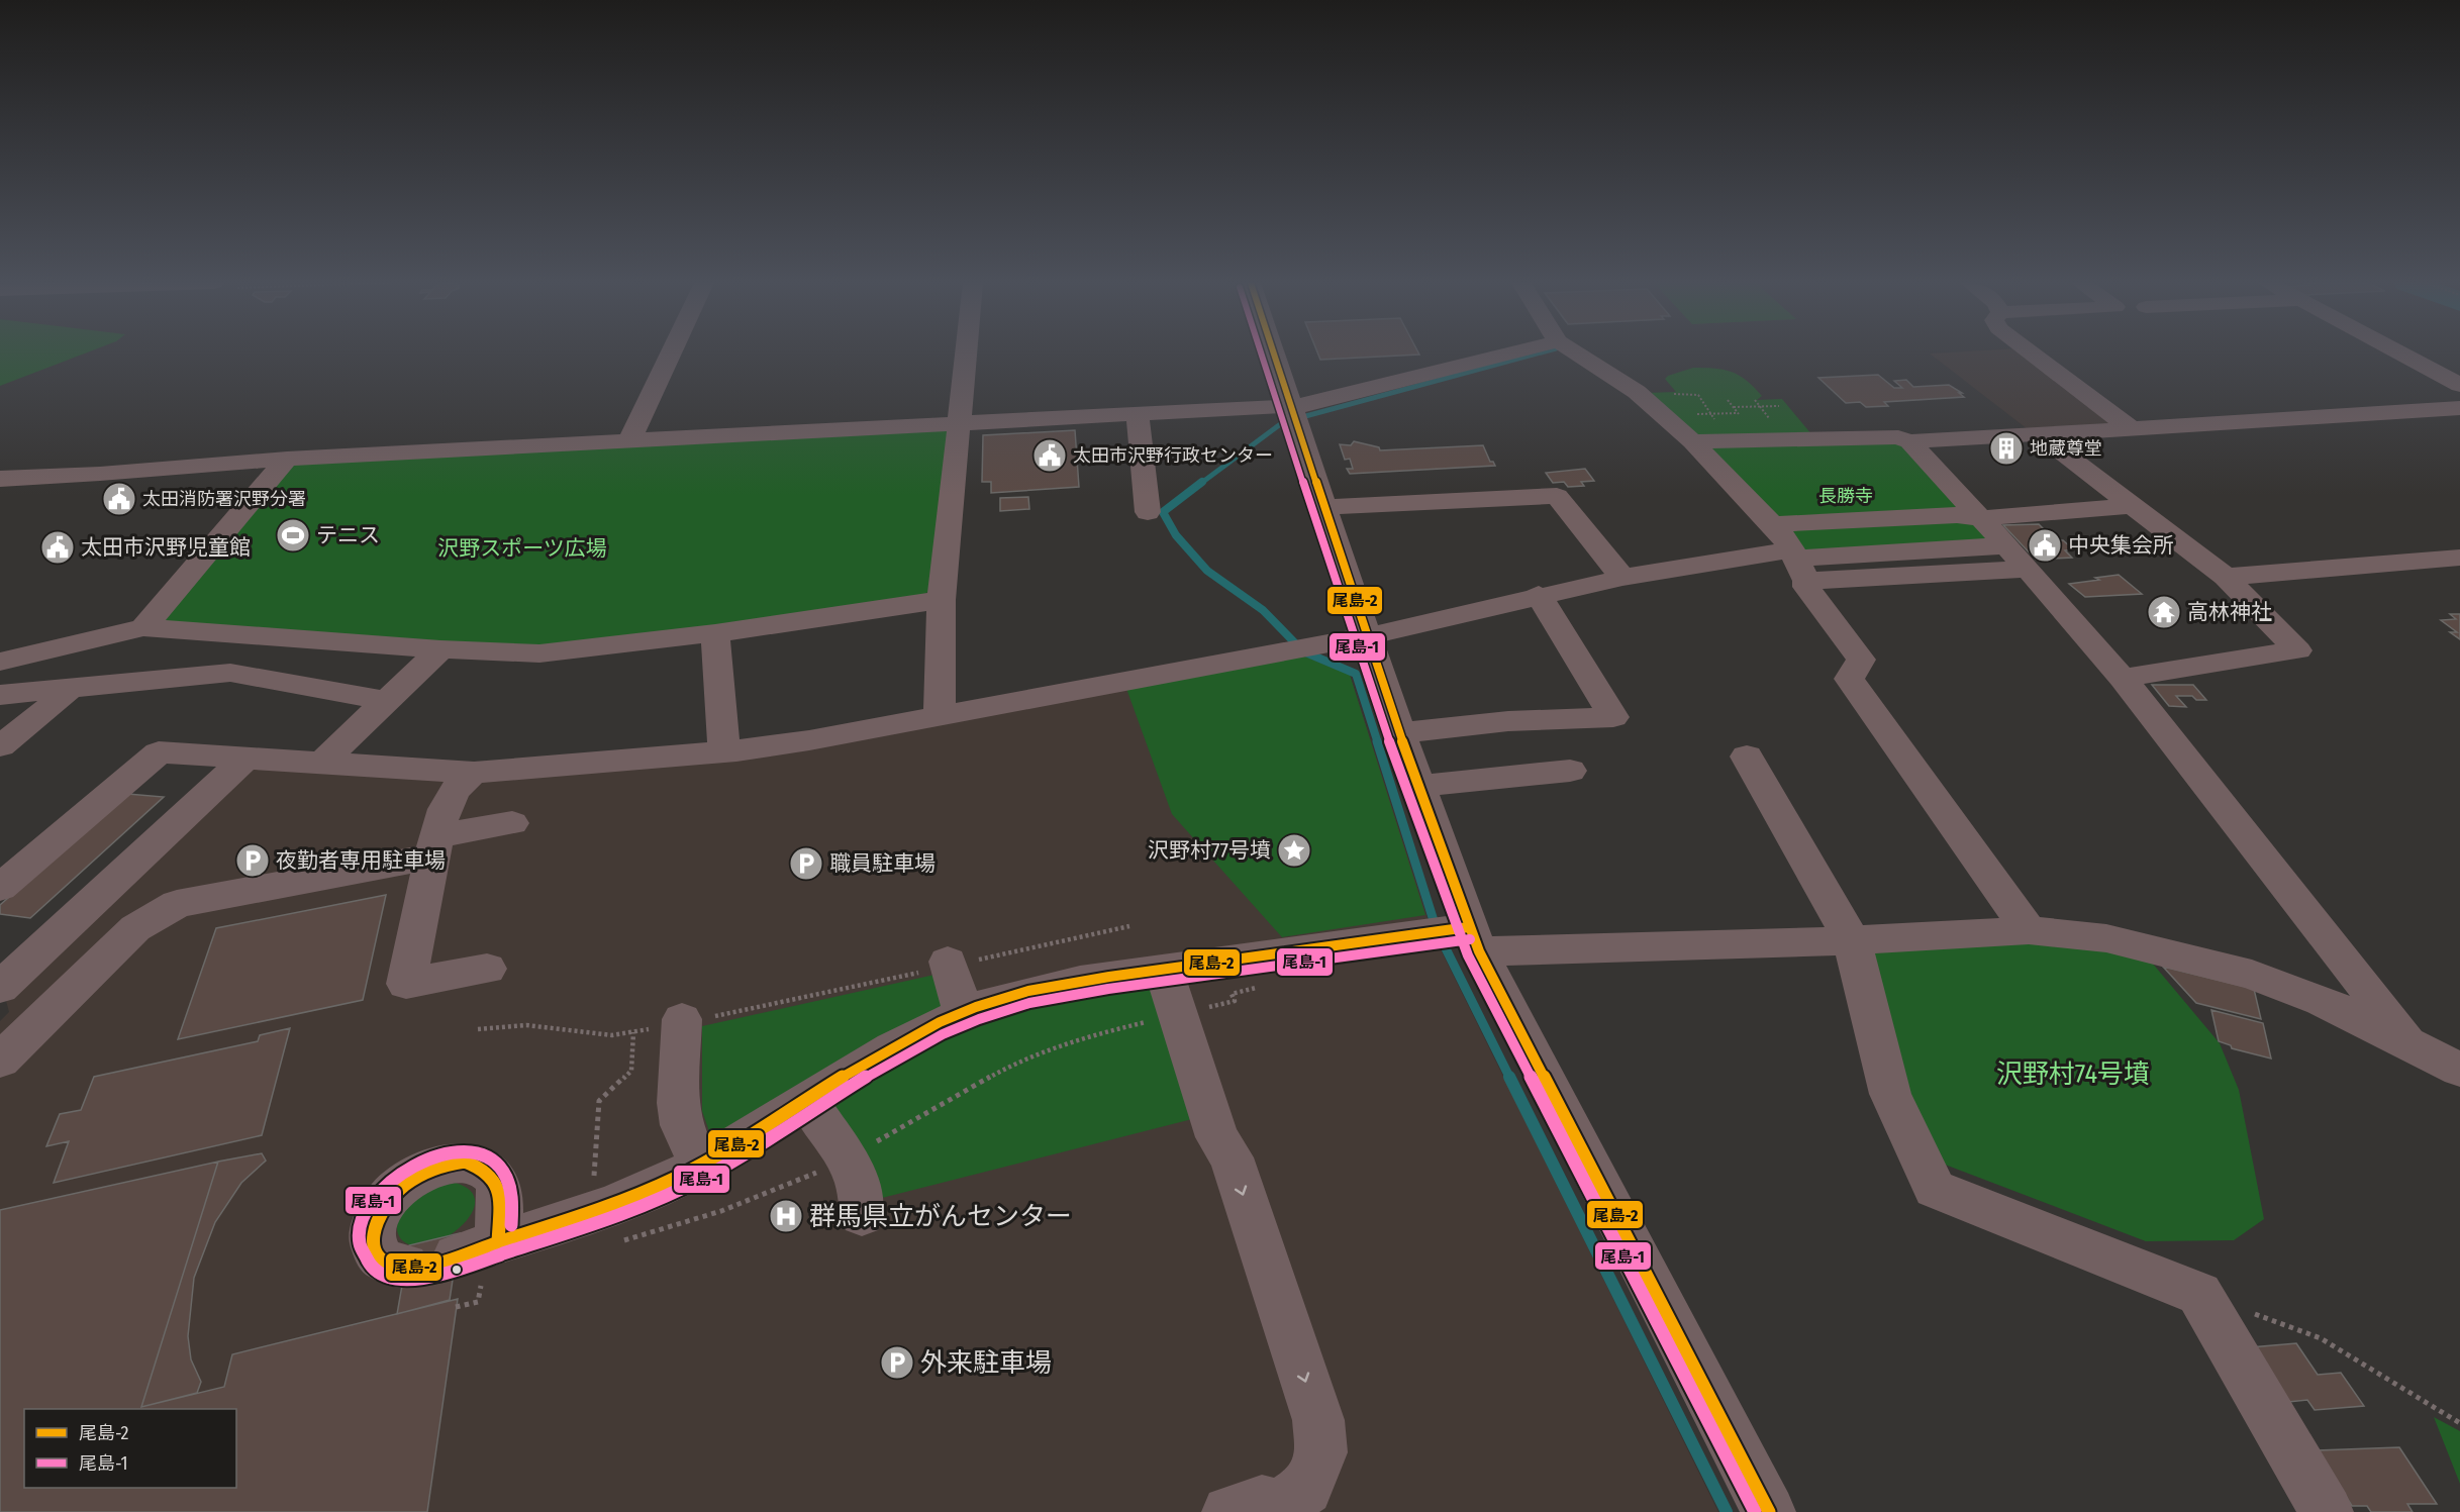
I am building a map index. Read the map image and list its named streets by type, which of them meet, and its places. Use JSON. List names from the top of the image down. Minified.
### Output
{"parks":["長勝寺","沢野スポーツ広場","沢野村74号墳"],"places":{"building":["地蔵尊堂"],"public building":["太田市沢野行政センター","太田消防署沢野分署","中央集会所","太田市沢野児童館"],"sports":["テニス"],"temple":["高林神社"],"place":["沢野村77号墳"],"parking":["夜勤者専用駐車場","職員駐車場","外来駐車場"],"hospital":["群馬県立がんセンター"]},"lines":["transit line 尾島-2","transit line 尾島-1"],"legend":["尾島-2","尾島-1"]}
